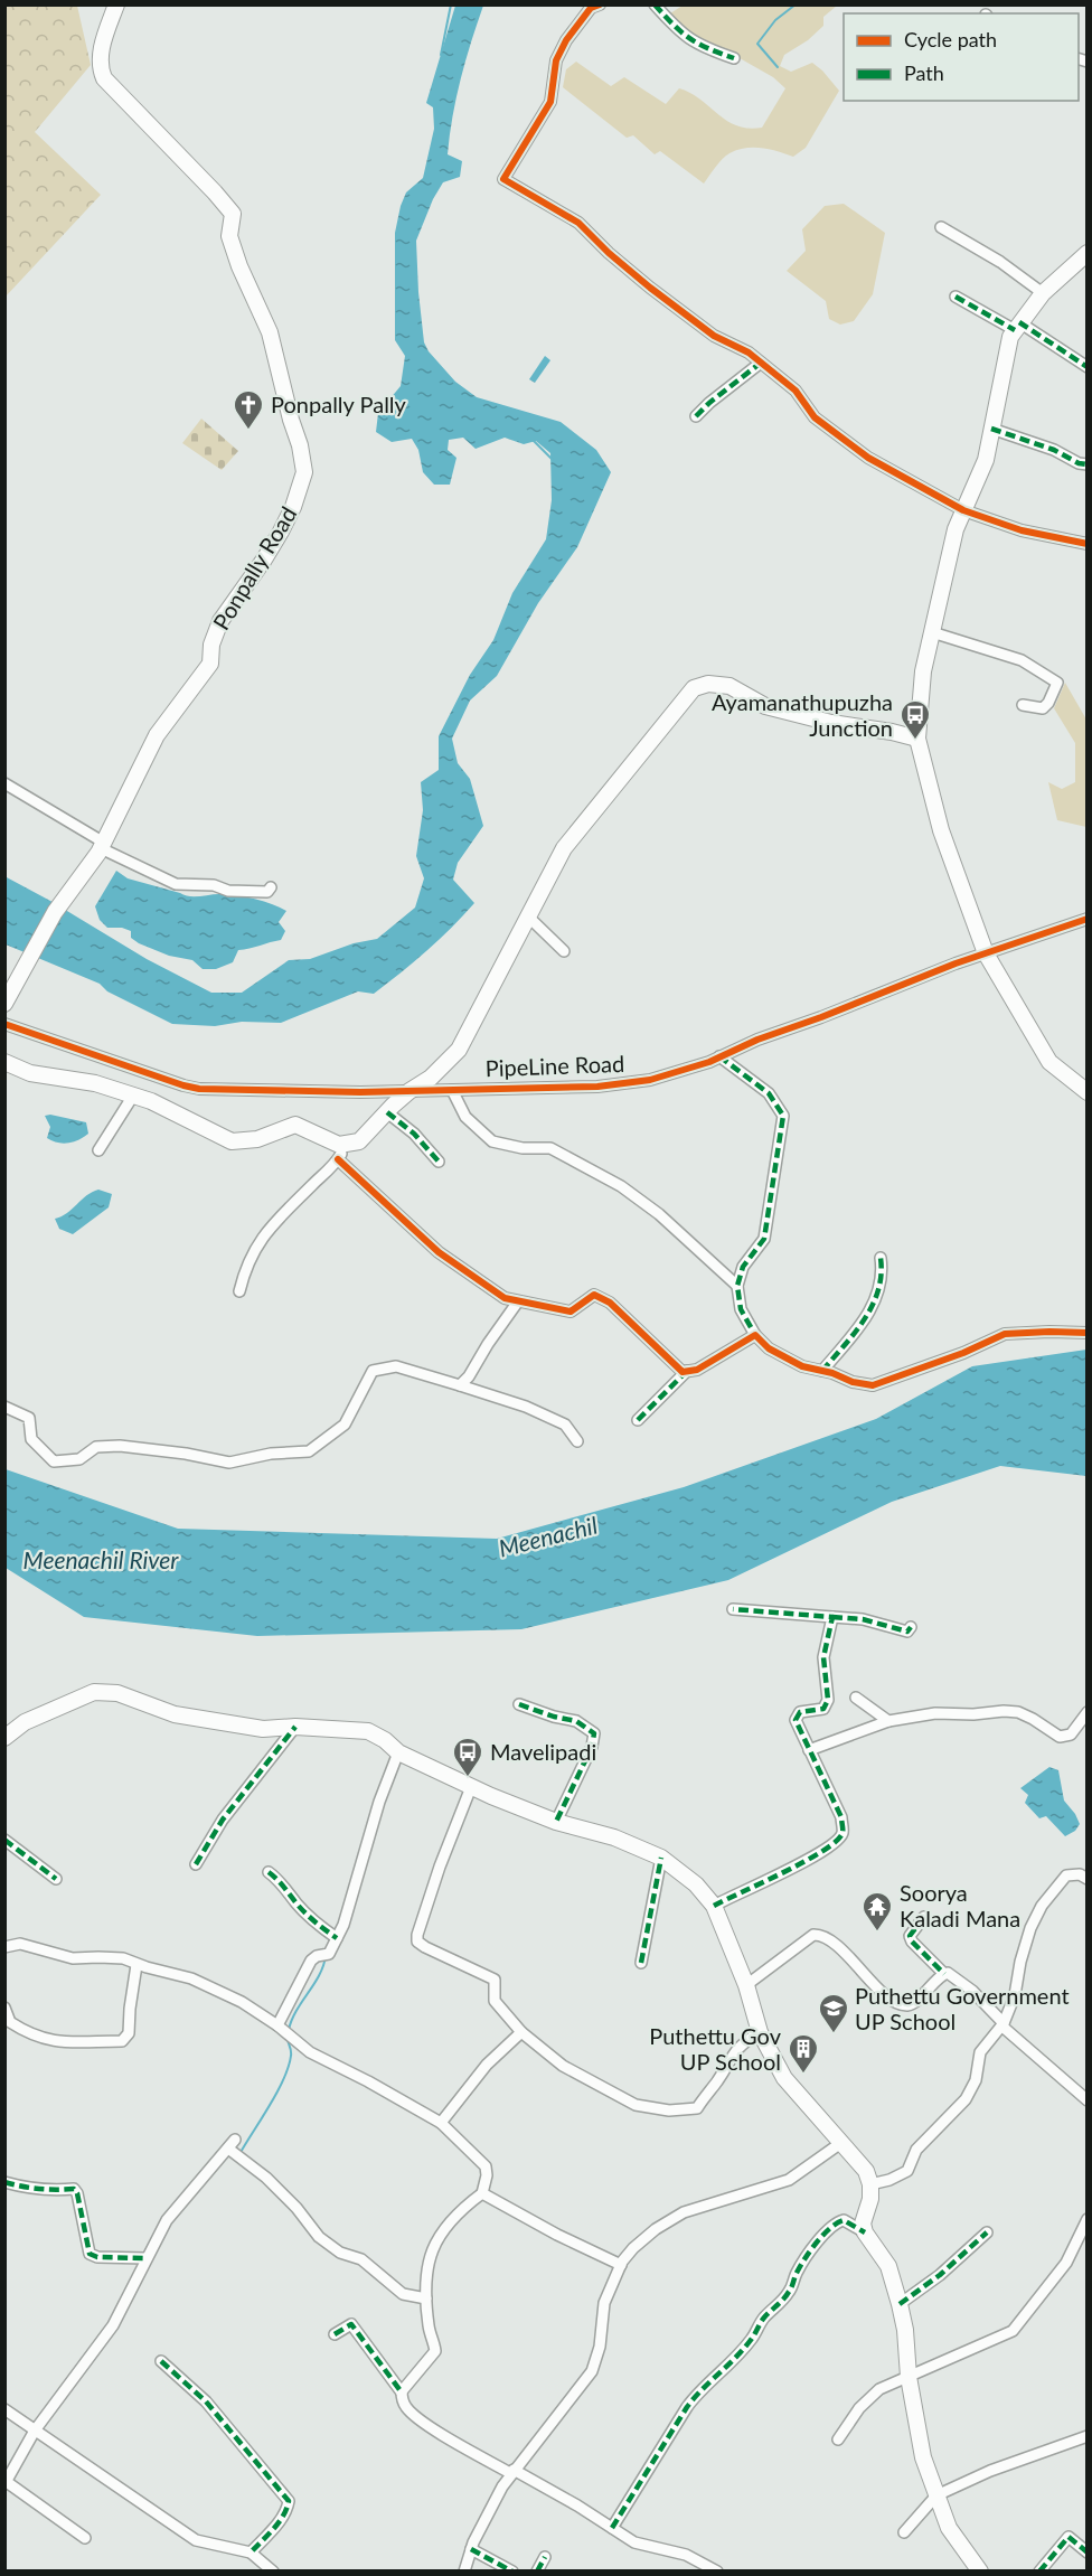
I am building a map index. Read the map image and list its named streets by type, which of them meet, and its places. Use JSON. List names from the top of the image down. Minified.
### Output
{"streets":{"main road":["Ponpally Road"],"street":["PipeLine Road"]},"water":["Meenachil","Meenachil River"],"places":{"church":["Ponpally Pally"],"bus stop":["Ayamanathupuzha Junction","Mavelipadi"],"temple":["Soorya Kaladi Mana"],"school or university":["Puthettu Government UP School"],"building":["Puthettu Gov UP School"]},"legend":["Cycle path","Path"]}
